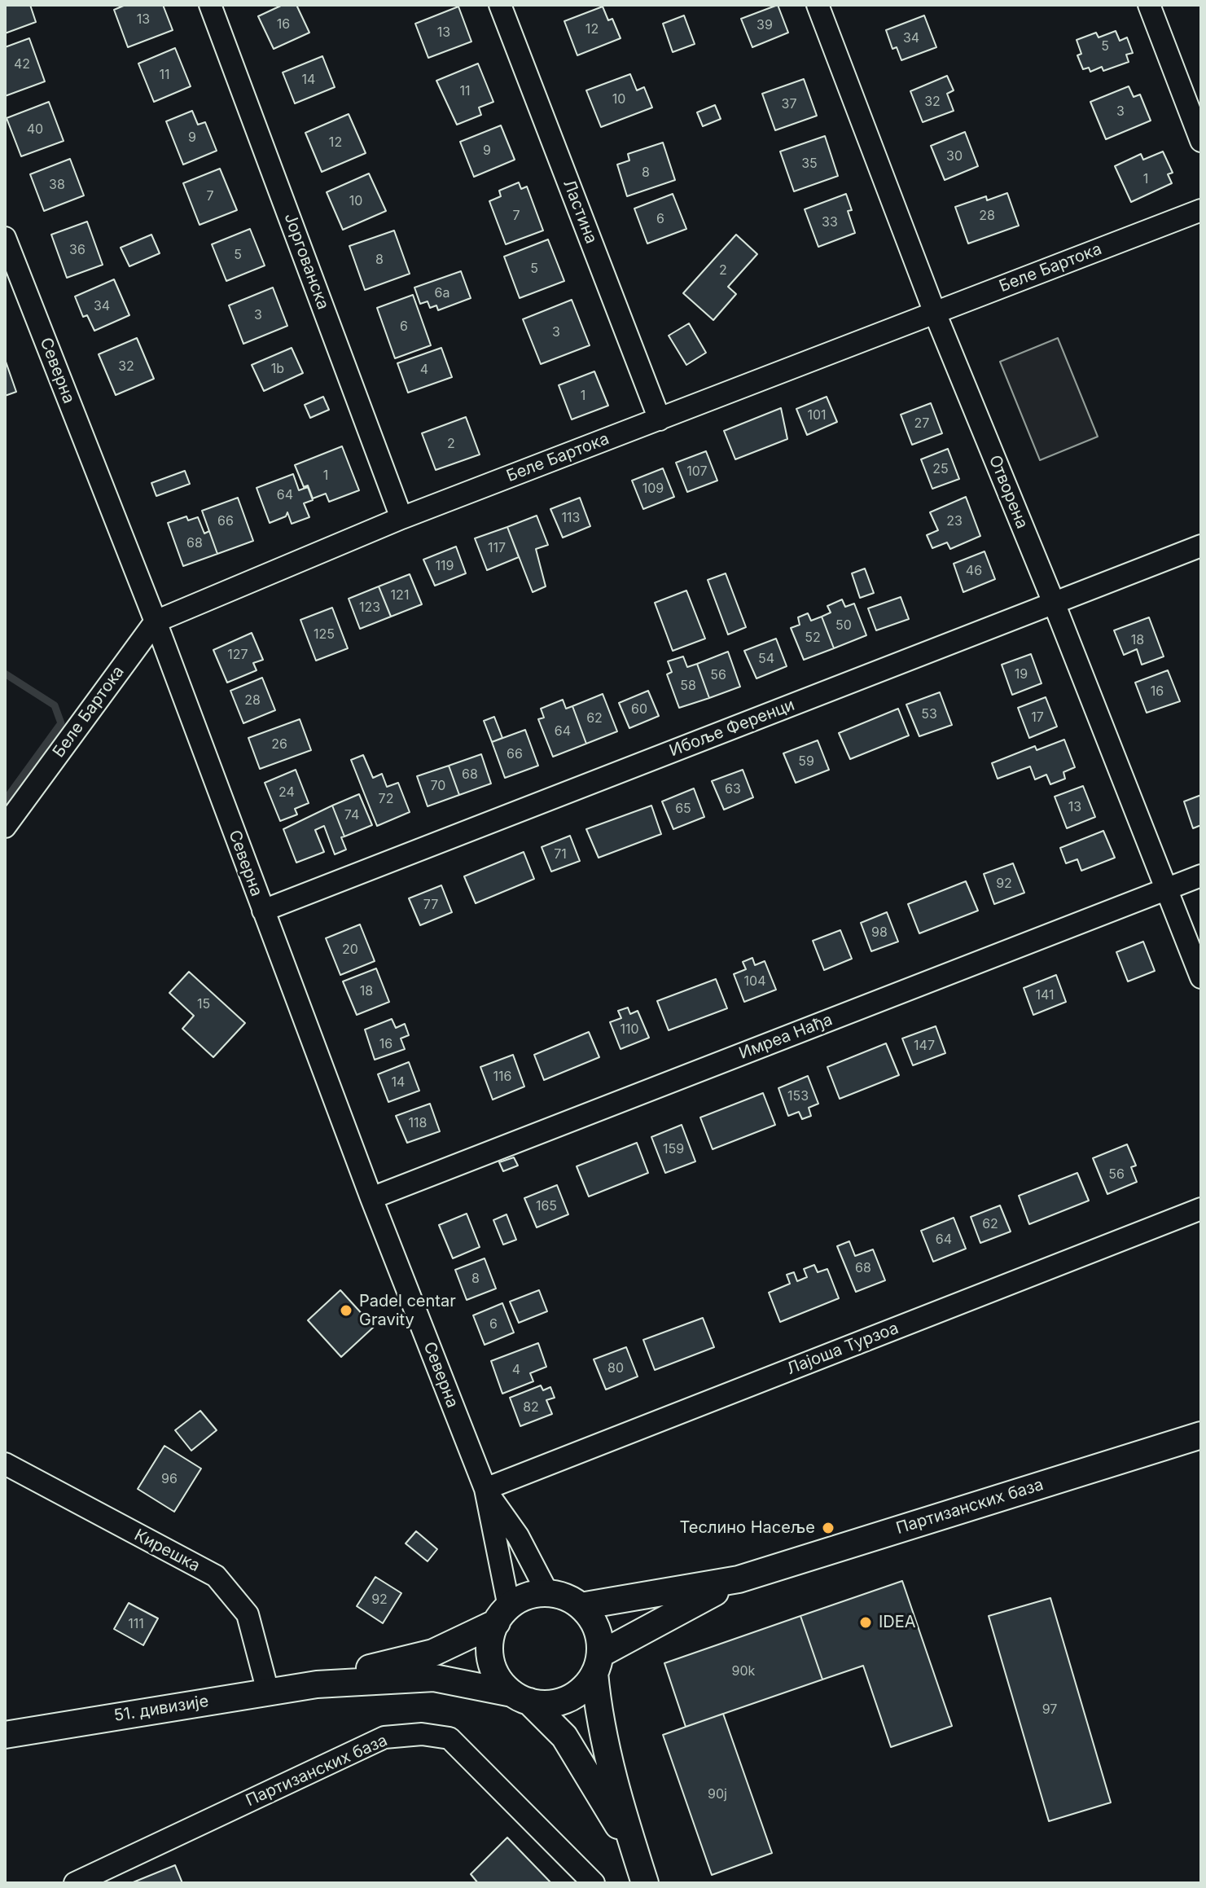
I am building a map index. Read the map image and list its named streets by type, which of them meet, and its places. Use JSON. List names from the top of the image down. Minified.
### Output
{"streets":{"street":["Ластина","Јоргованска","Беле Бартока","Северна","Отворена","Ибоље Ференци","Имреа Нађа","Лајоша Турзоа","Партизанских база","Кирешка","51. дивизије"]},"crossings":[["Ластина","Беле Бартока"],["Јоргованска","Беле Бартока"],["Беле Бартока","Северна"],["Беле Бартока","Отворена"],["Северна","Ибоље Ференци"],["Северна","Имреа Нађа"],["Северна","Лајоша Турзоа"],["Северна","Партизанских база"],["Северна","51. дивизије"],["Отворена","Ибоље Ференци"],["Отворена","Имреа Нађа"],["Партизанских база","51. дивизије"],["Кирешка","51. дивизије"]],"places":["Padel centar Gravity","Теслино Насеље","IDEA"],"house_numbers":["13","16","39","12","13","34","5","42","11","14","11","10","32","37","3","40","9","12","9","30","35","8","1","38","7","10","7","28","6","33","36","5","8","5","2","6a","34","3","6","3","32","1b","4","1","101","27","2","25","107","1","109","64","113","66","23","68","117","119","46","121","123","50","125","52","18","127","54","19","56","58","16","28","60","53","17","62","64","26","66","59","68","70","63","24","72","13","65","74","71","92","77","98","20","104","18","141","15","110","16","147","116","14","153","118","159","56","165","62","64","68","8","6","80","4","82","96","92","111","90k","97","90j"]}
